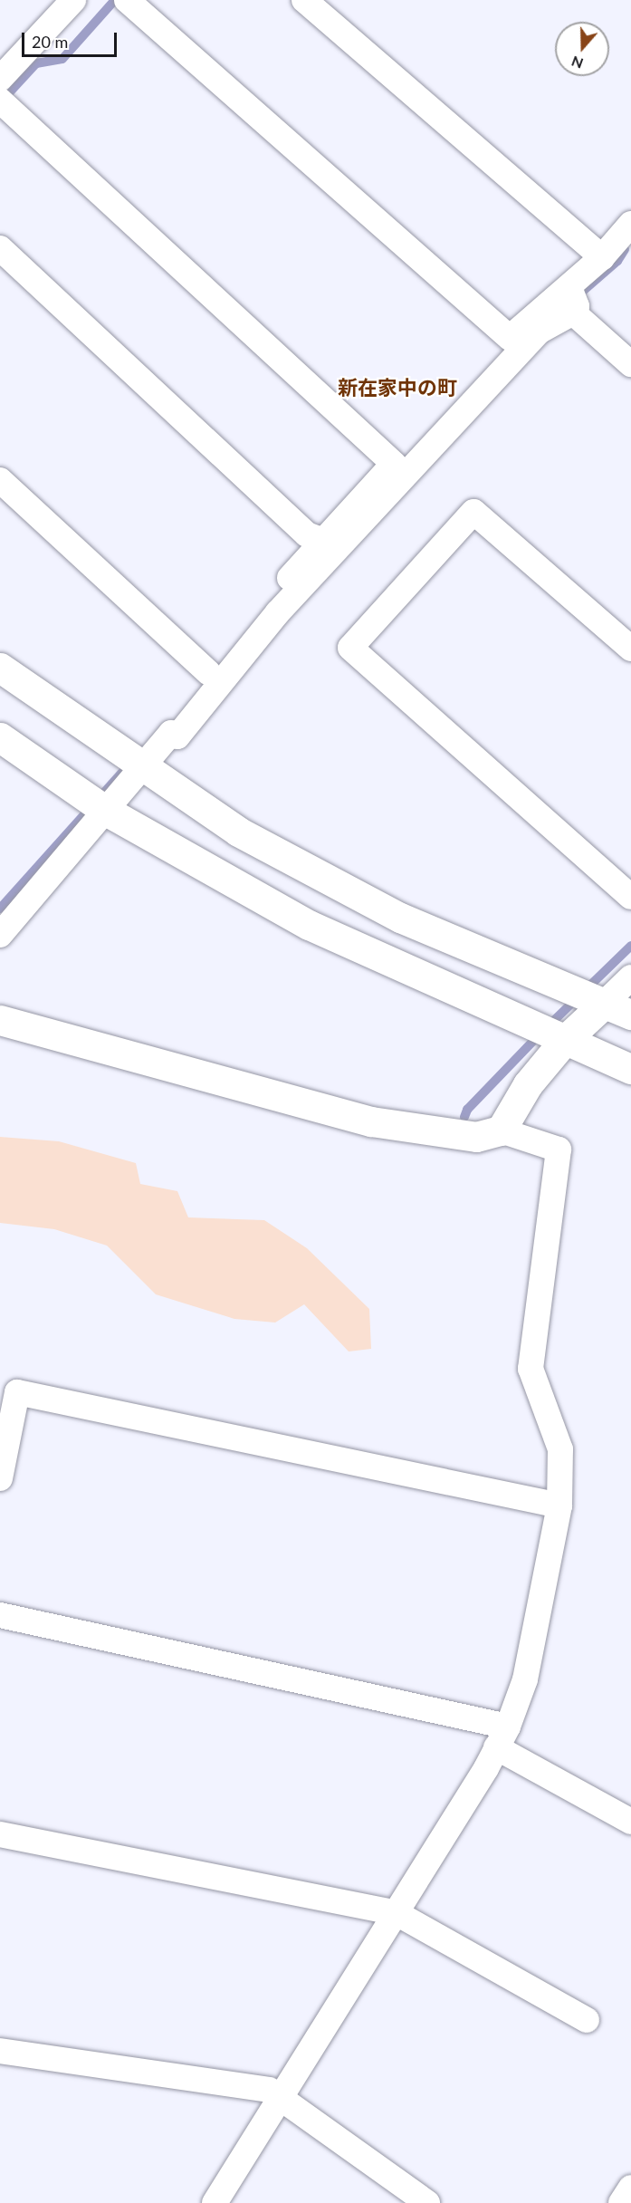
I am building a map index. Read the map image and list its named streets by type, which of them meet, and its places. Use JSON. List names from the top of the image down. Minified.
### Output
{"districts":["新在家中の町"],"scale_bar":"20 m","north":"bottom"}
